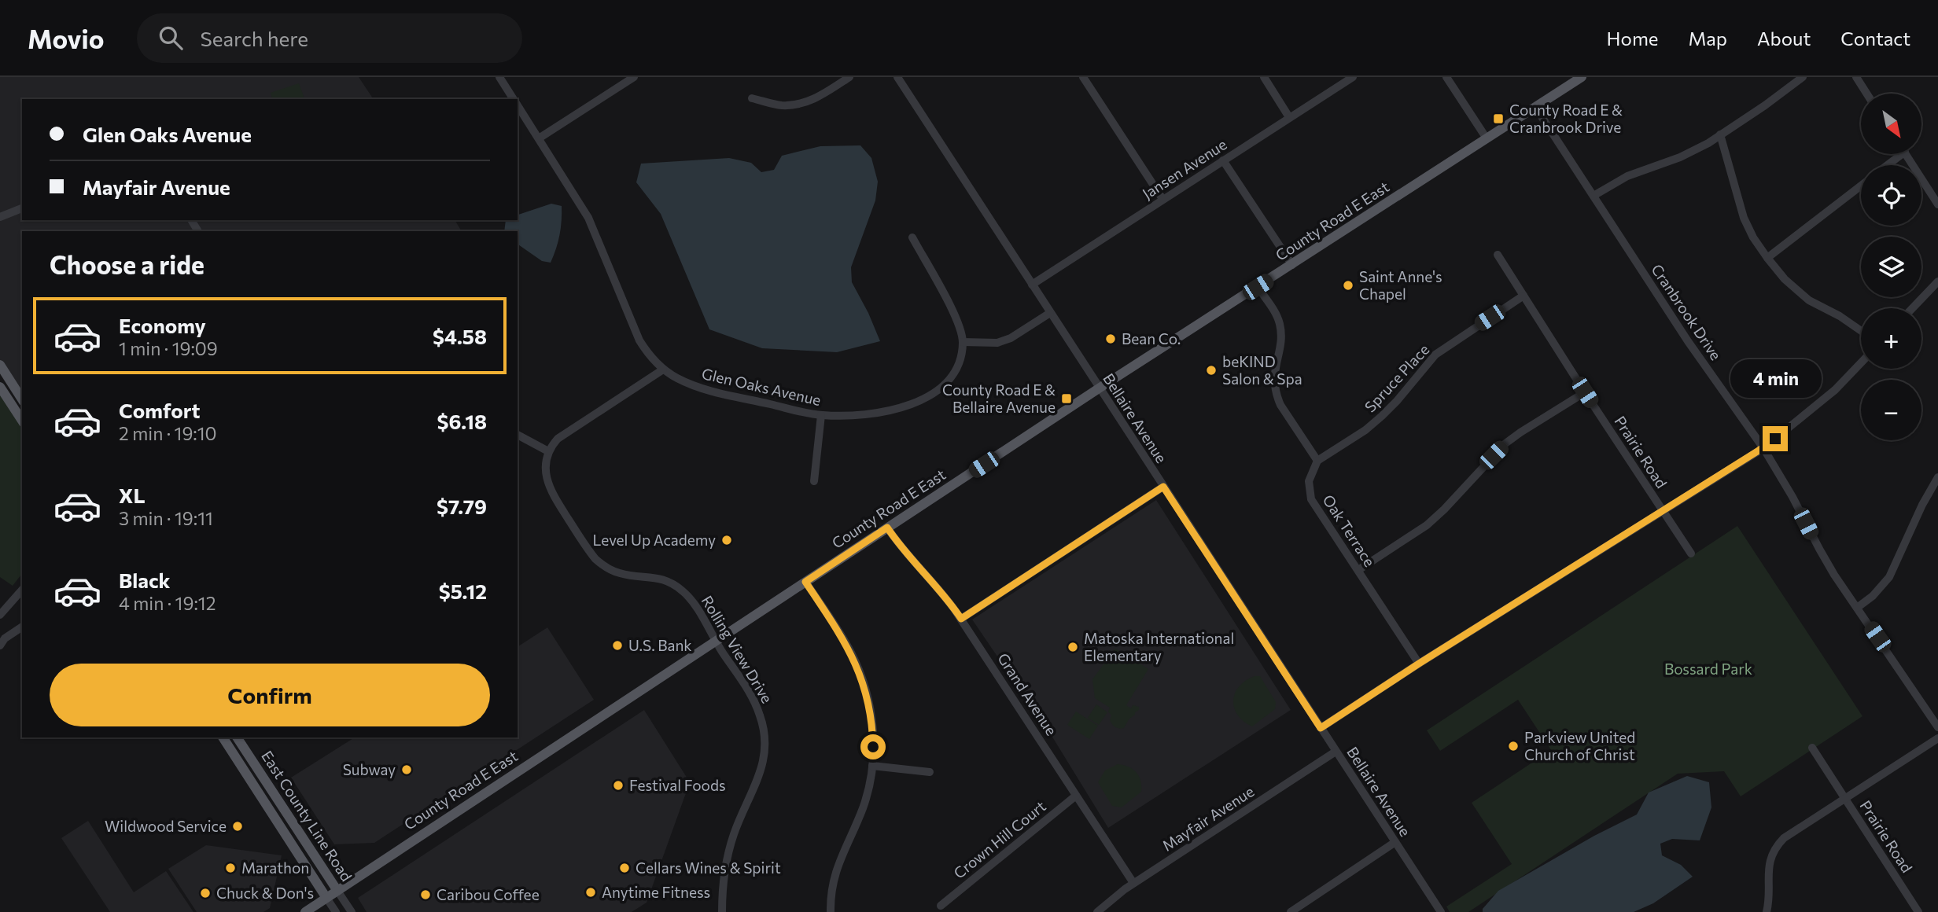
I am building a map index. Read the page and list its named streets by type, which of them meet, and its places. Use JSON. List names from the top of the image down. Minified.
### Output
{"streets":{"main road":["County Road E East","East County Line Road"],"street":["Jansen Avenue","Cranbrook Drive","Spruce Place","Glen Oaks Avenue","Bellaire Avenue","Prairie Road","Oak Terrace","Rolling View Drive","Grand Avenue","Mayfair Avenue","Crown Hill Court"]},"crossings":[["Jansen Avenue","Bellaire Avenue"],["County Road E East","Cranbrook Drive"],["County Road E East","Bellaire Avenue"],["County Road E East","Rolling View Drive"],["County Road E East","Grand Avenue"],["County Road E East","East County Line Road"],["Spruce Place","Prairie Road"],["Spruce Place","Oak Terrace"],["Bellaire Avenue","Mayfair Avenue"],["Grand Avenue","Mayfair Avenue"],["Grand Avenue","Crown Hill Court"]],"parks":["Bossard Park"],"places":{"transit":["County Road E & Cranbrook Drive","County Road E & Bellaire Avenue"],"other":["Saint Anne's Chapel","Bean Co.","beKIND Salon & Spa","Level Up Academy","U.S. Bank","Matoska International Elementary","Parkview United Church of Christ","Subway","Festival Foods","Wildwood Service","Marathon","Cellars Wines & Spirit","Anytime Fitness","Chuck & Don's","Caribou Coffee"]},"north":"bottom right","page":{"header":"Movio","search":"Search here","nav":["Home","Map","About","Contact"],"map_buttons":["+","−"],"banner":["Glen Oaks Avenue","Mayfair Avenue"],"heading":"Choose a ride","list":[{"name":"Economy","note":"1 min · 19:09","value":"$4.58"},{"name":"Comfort","note":"2 min · 19:10","value":"$6.18"},{"name":"XL","note":"3 min · 19:11","value":"$7.79"},{"name":"Black","note":"4 min · 19:12","value":"$5.12"}],"bubble":"4 min","buttons":"Confirm"}}
